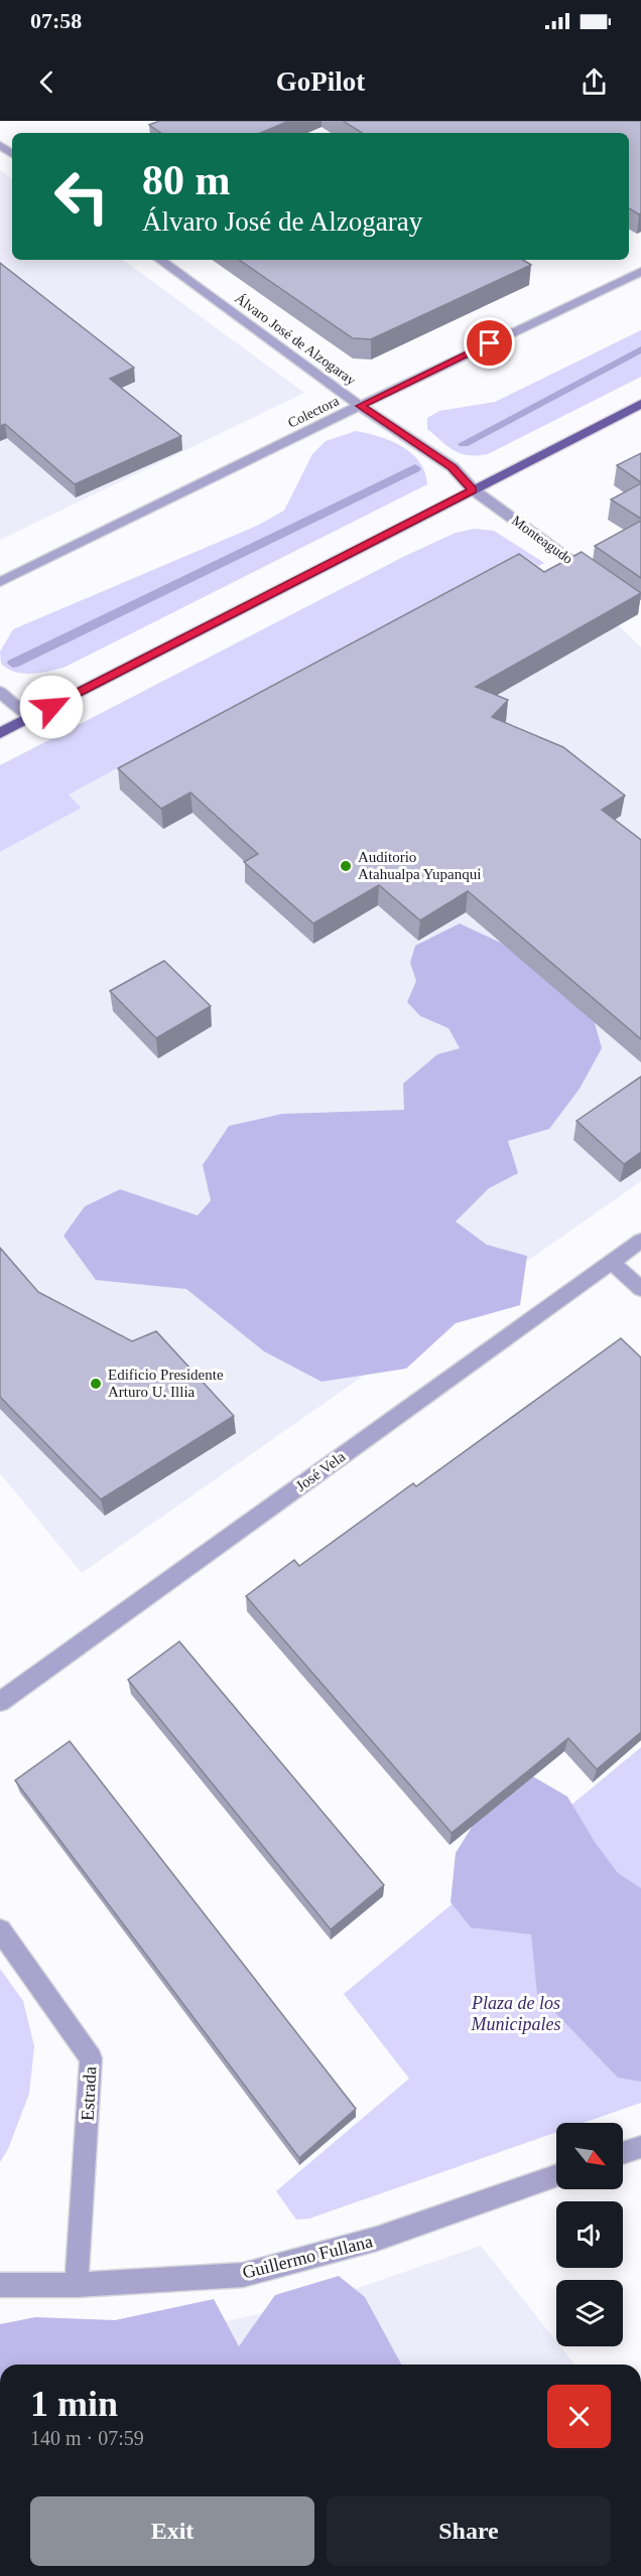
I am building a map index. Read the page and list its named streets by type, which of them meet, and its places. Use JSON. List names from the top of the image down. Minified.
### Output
{"streets":{"street":["Álvaro José de Alzogaray","Colectora","Monteagudo","José Vela","Estrada","Guillermo Fullana"]},"crossings":[["Álvaro José de Alzogaray","Colectora"],["Álvaro José de Alzogaray","Monteagudo"],["Estrada","Guillermo Fullana"]],"parks":["Plaza de los Municipales"],"places":["Auditorio Atahualpa Yupanqui","Edificio Presidente Arturo U. Illia"],"north":"bottom right","page":{"status":"07:58","header":"GoPilot","turn":["80 m","Álvaro José de Alzogaray"],"heading":["1 min","140 m · 07:59"],"buttons":["Exit","Share"]}}
